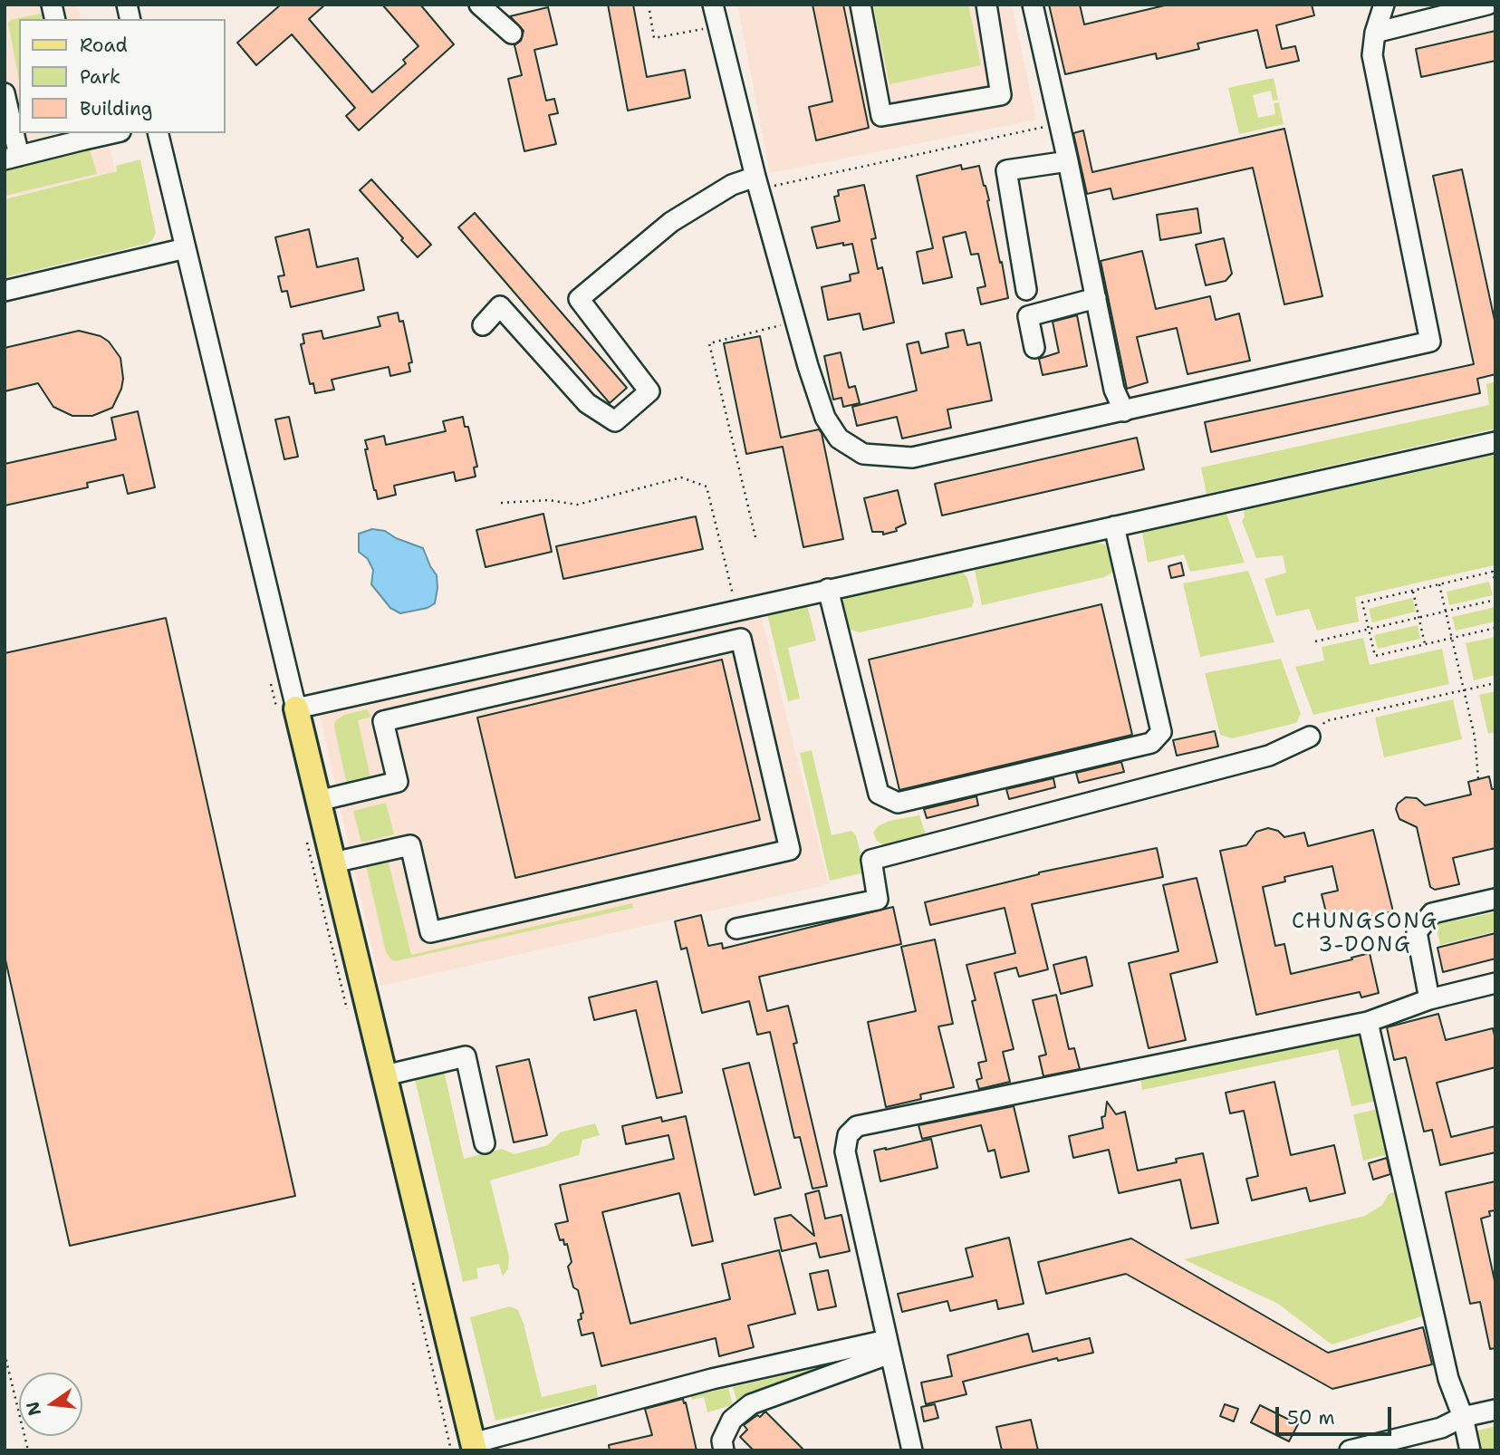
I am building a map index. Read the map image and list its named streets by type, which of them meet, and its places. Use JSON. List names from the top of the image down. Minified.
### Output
{"districts":["CHUNGSONG 3-DONG"],"legend":["Road","Park","Building"],"scale_bar":"50 m","north":"left"}
